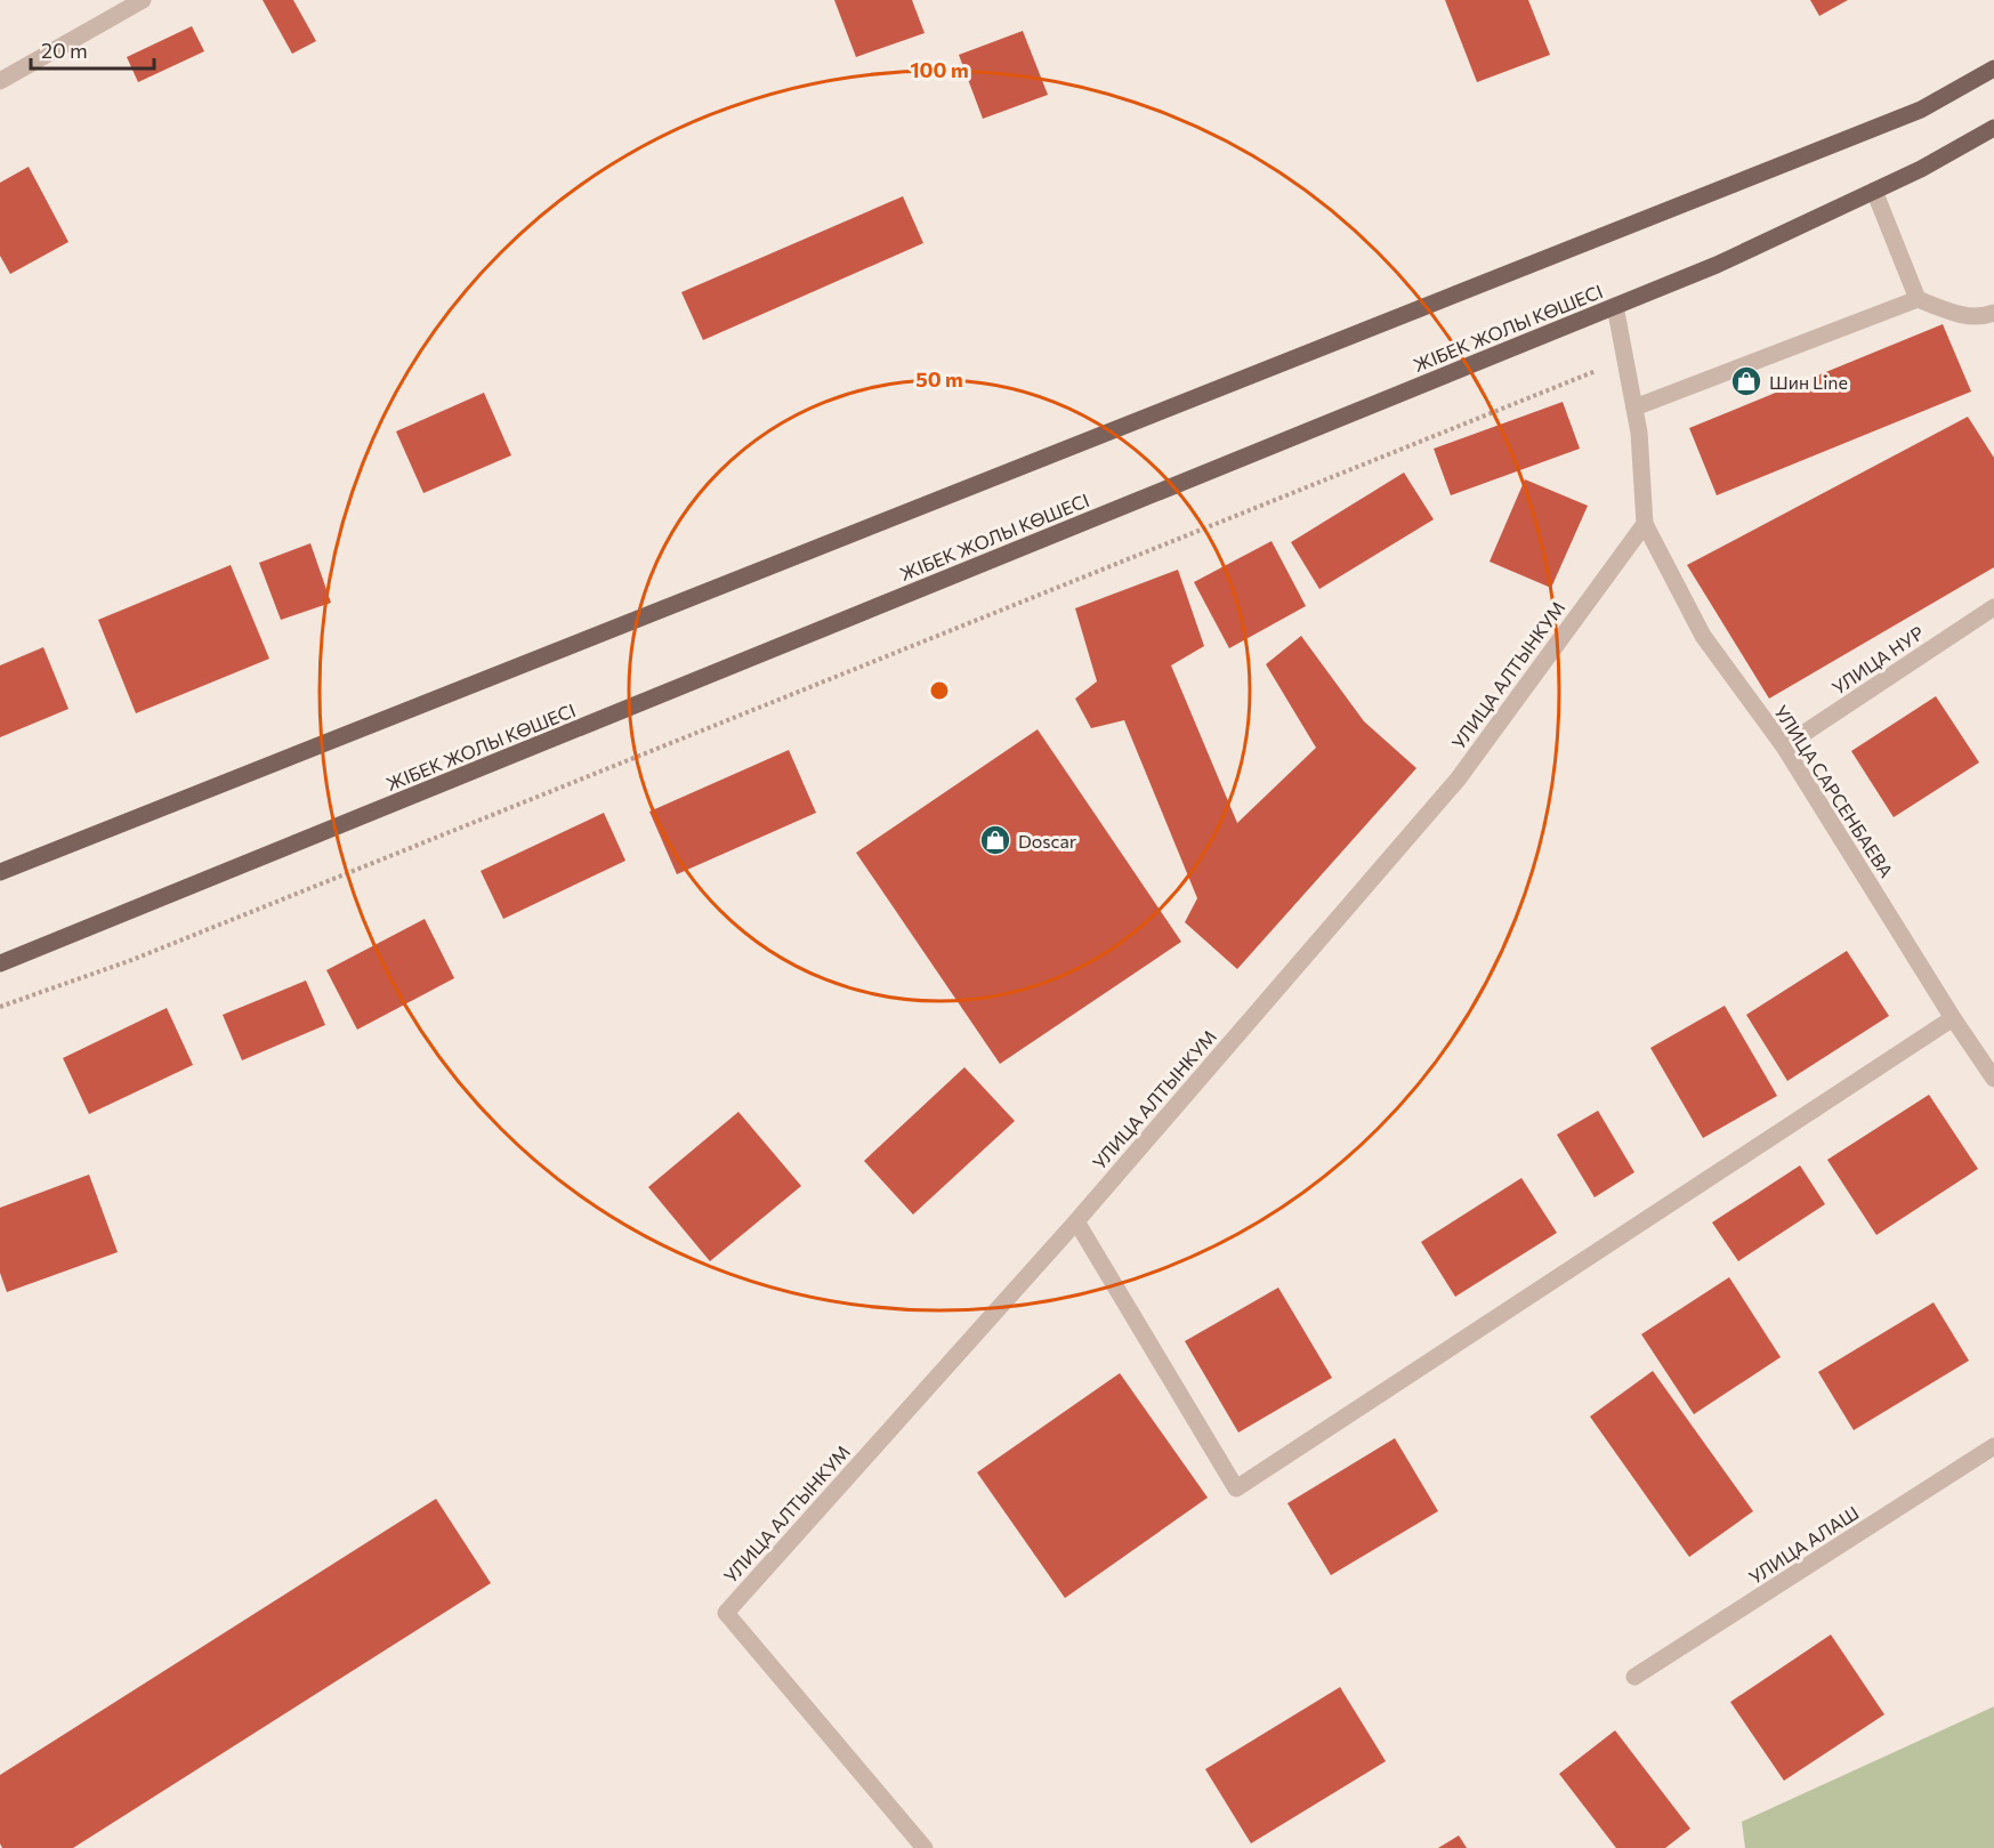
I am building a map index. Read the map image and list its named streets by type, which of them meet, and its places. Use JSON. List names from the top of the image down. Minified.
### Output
{"streets":{"main road":["ЖІБЕК ЖОЛЫ КӨШЕСІ"],"street":["УЛИЦА НУР","УЛИЦА АЛТЫНКУМ","УЛИЦА САРСЕНБАЕВА","УЛИЦА АЛАШ"]},"crossings":[["УЛИЦА НУР","УЛИЦА САРСЕНБАЕВА"],["УЛИЦА АЛТЫНКУМ","УЛИЦА САРСЕНБАЕВА"]],"places":{"shop":["Шин Line","Doscar"]},"scale_bar":"20 m","rings":["100 m","50 m"]}
